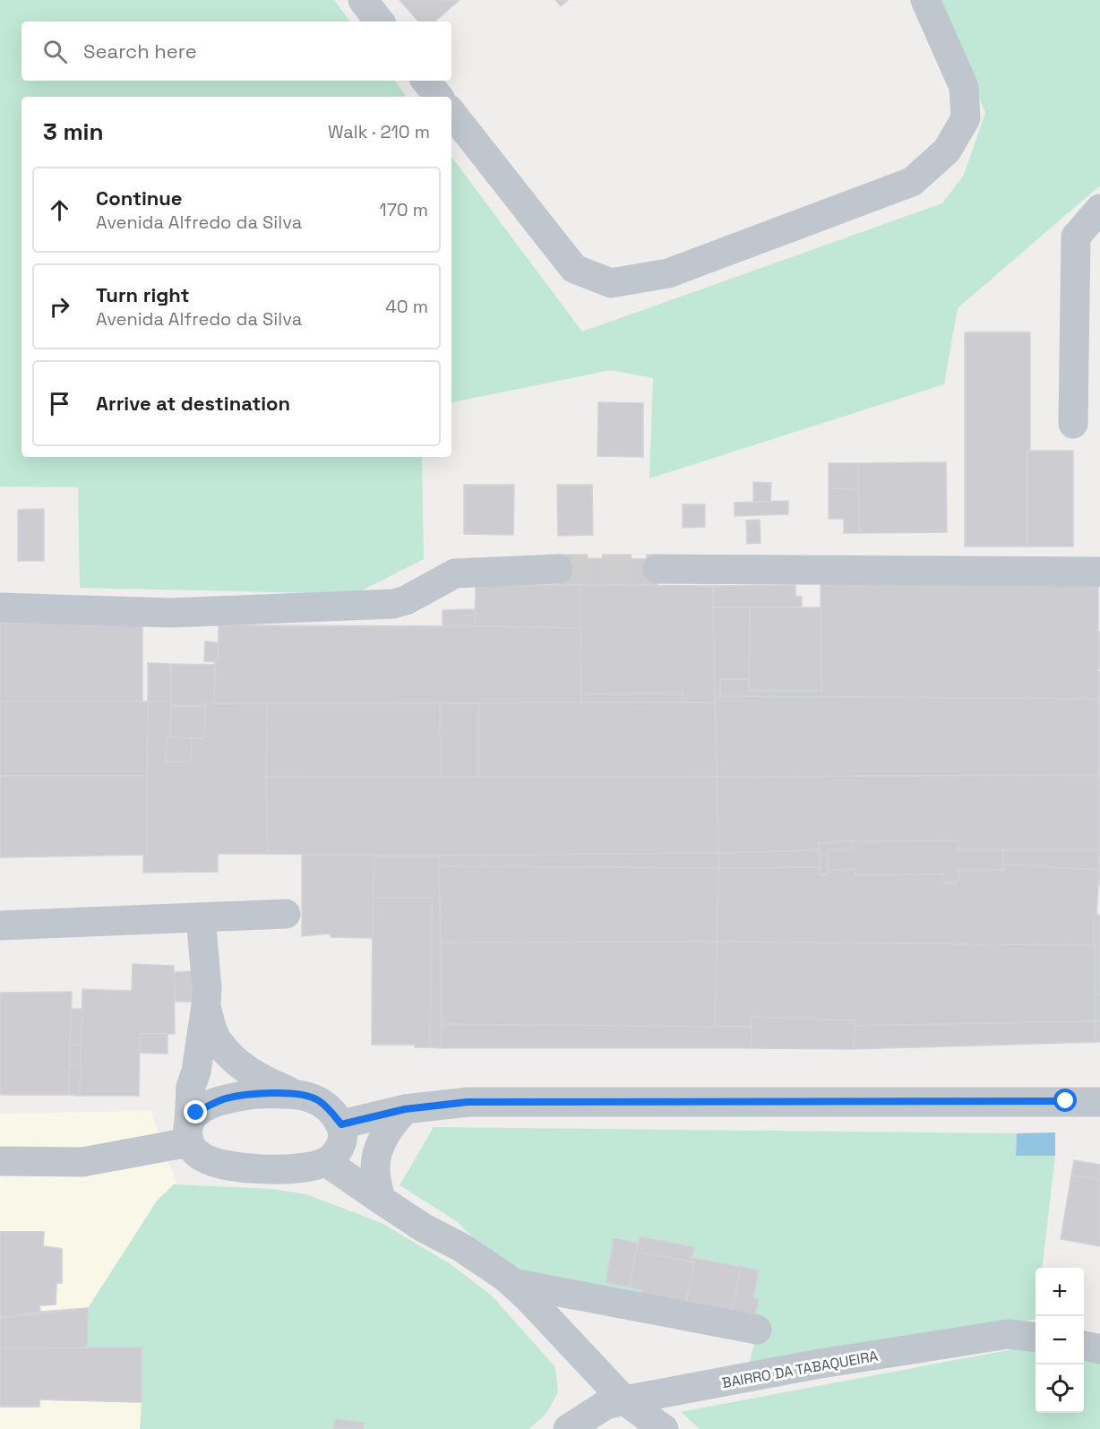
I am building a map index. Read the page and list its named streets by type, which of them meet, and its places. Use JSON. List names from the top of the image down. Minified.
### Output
{"streets":{"street":["BAIRRO DA TABAQUEIRA"]},"page":{"search":"Search here","heading":["3 min","Walk · 210 m"],"list":[["Continue","Avenida Alfredo da Silva","170 m"],["Turn right","Avenida Alfredo da Silva","40 m"],"Arrive at destination"],"map_buttons":["+","−"]}}
